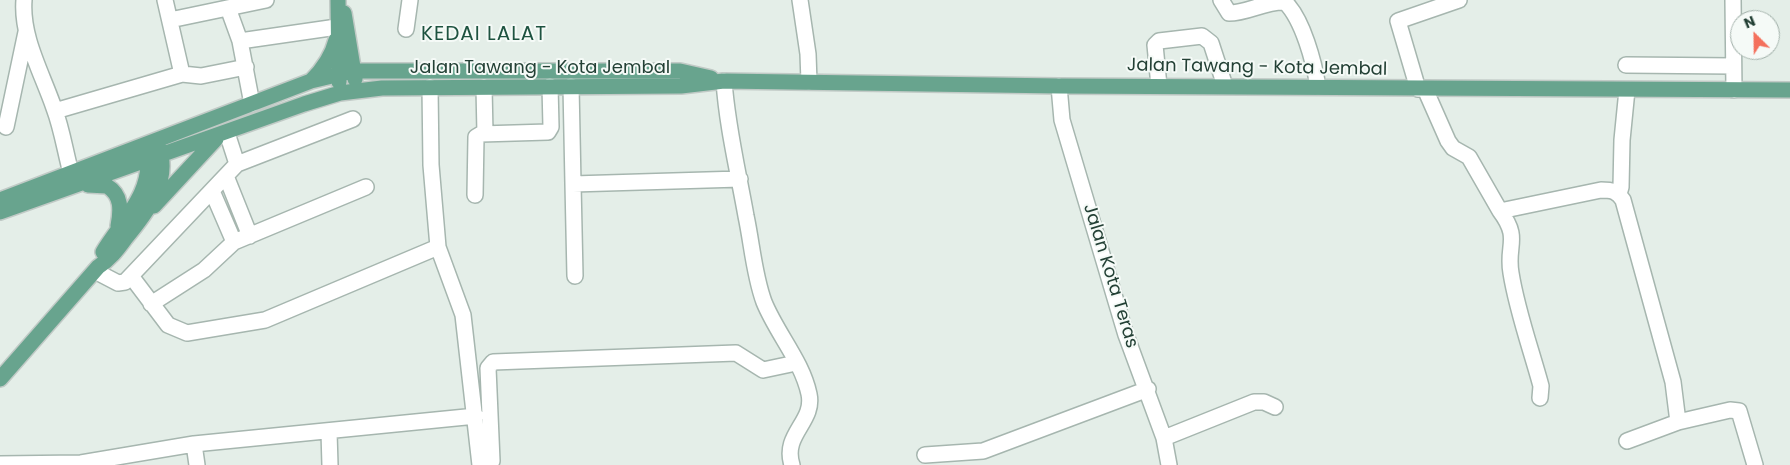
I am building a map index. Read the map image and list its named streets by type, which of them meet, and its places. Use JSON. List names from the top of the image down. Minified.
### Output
{"streets":{"main road":["Jalan Tawang - Kota Jembal"],"street":["Jalan Kota Teras"]},"crossings":[["Jalan Tawang - Kota Jembal","Jalan Kota Teras"]],"districts":["KEDAI LALAT"],"north":"top left"}
